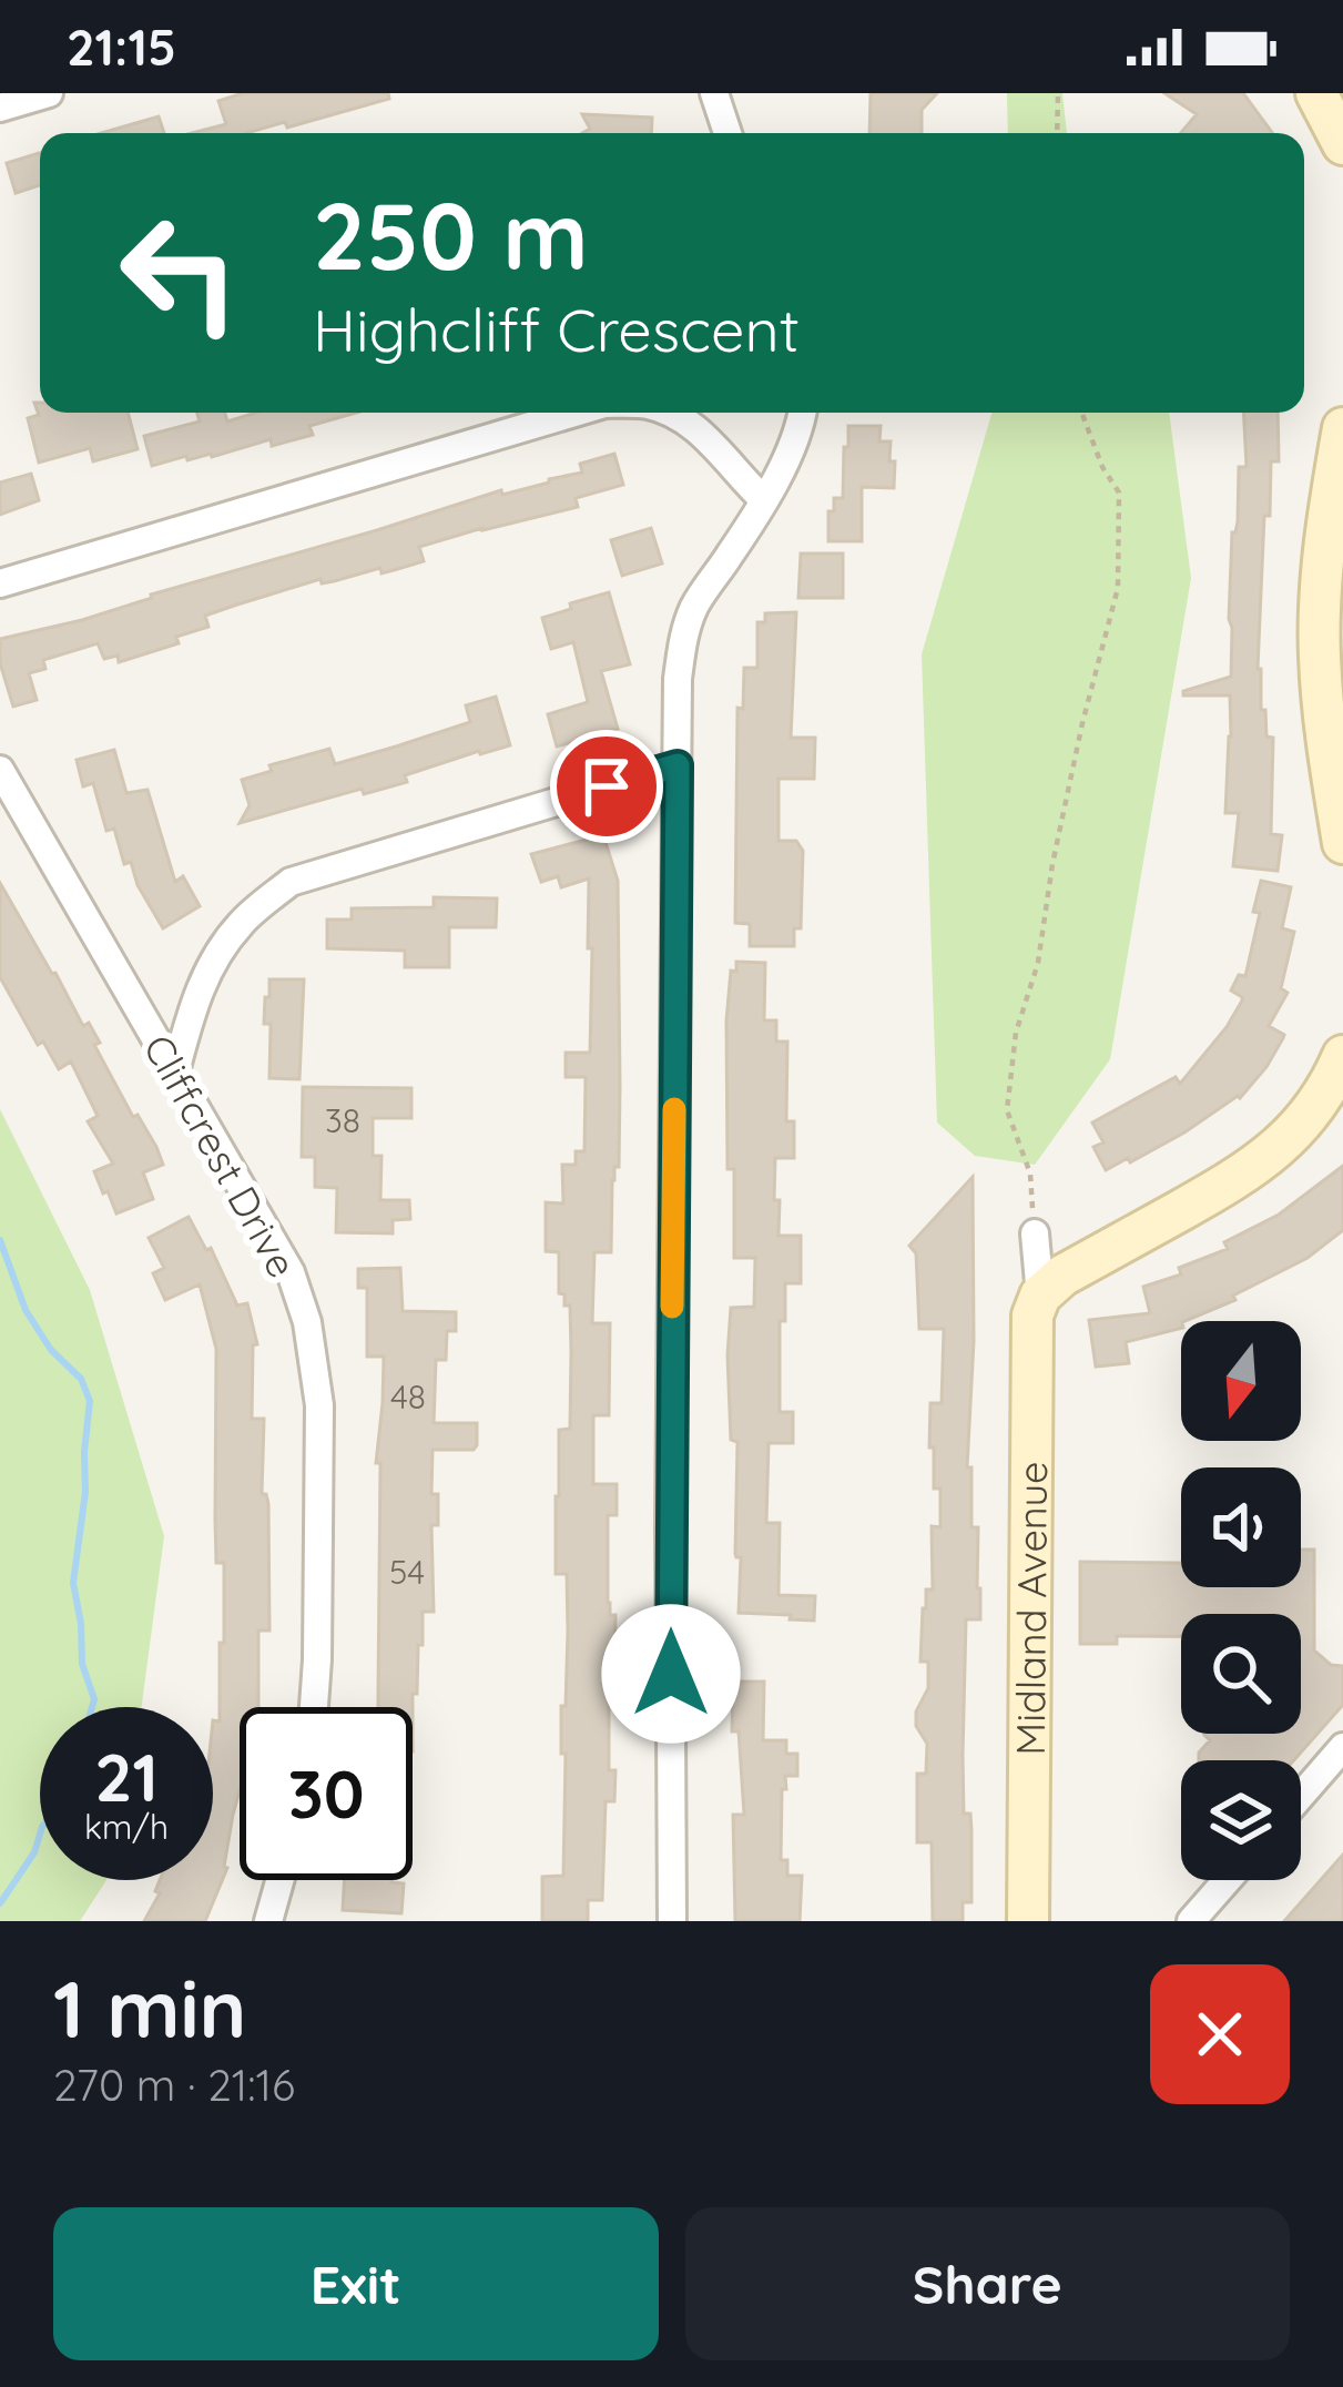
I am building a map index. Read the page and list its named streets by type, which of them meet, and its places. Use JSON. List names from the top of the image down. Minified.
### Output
{"streets":{"street":["Cliffcrest Drive","Midland Avenue"]},"house_numbers":["38","48","54"],"north":"bottom","page":{"status":"21:15","turn":["250 m","Highcliff Crescent"],"speed":"21 km/h","limit":"30","heading":["1 min","270 m · 21:16"],"buttons":["Exit","Share"]}}
